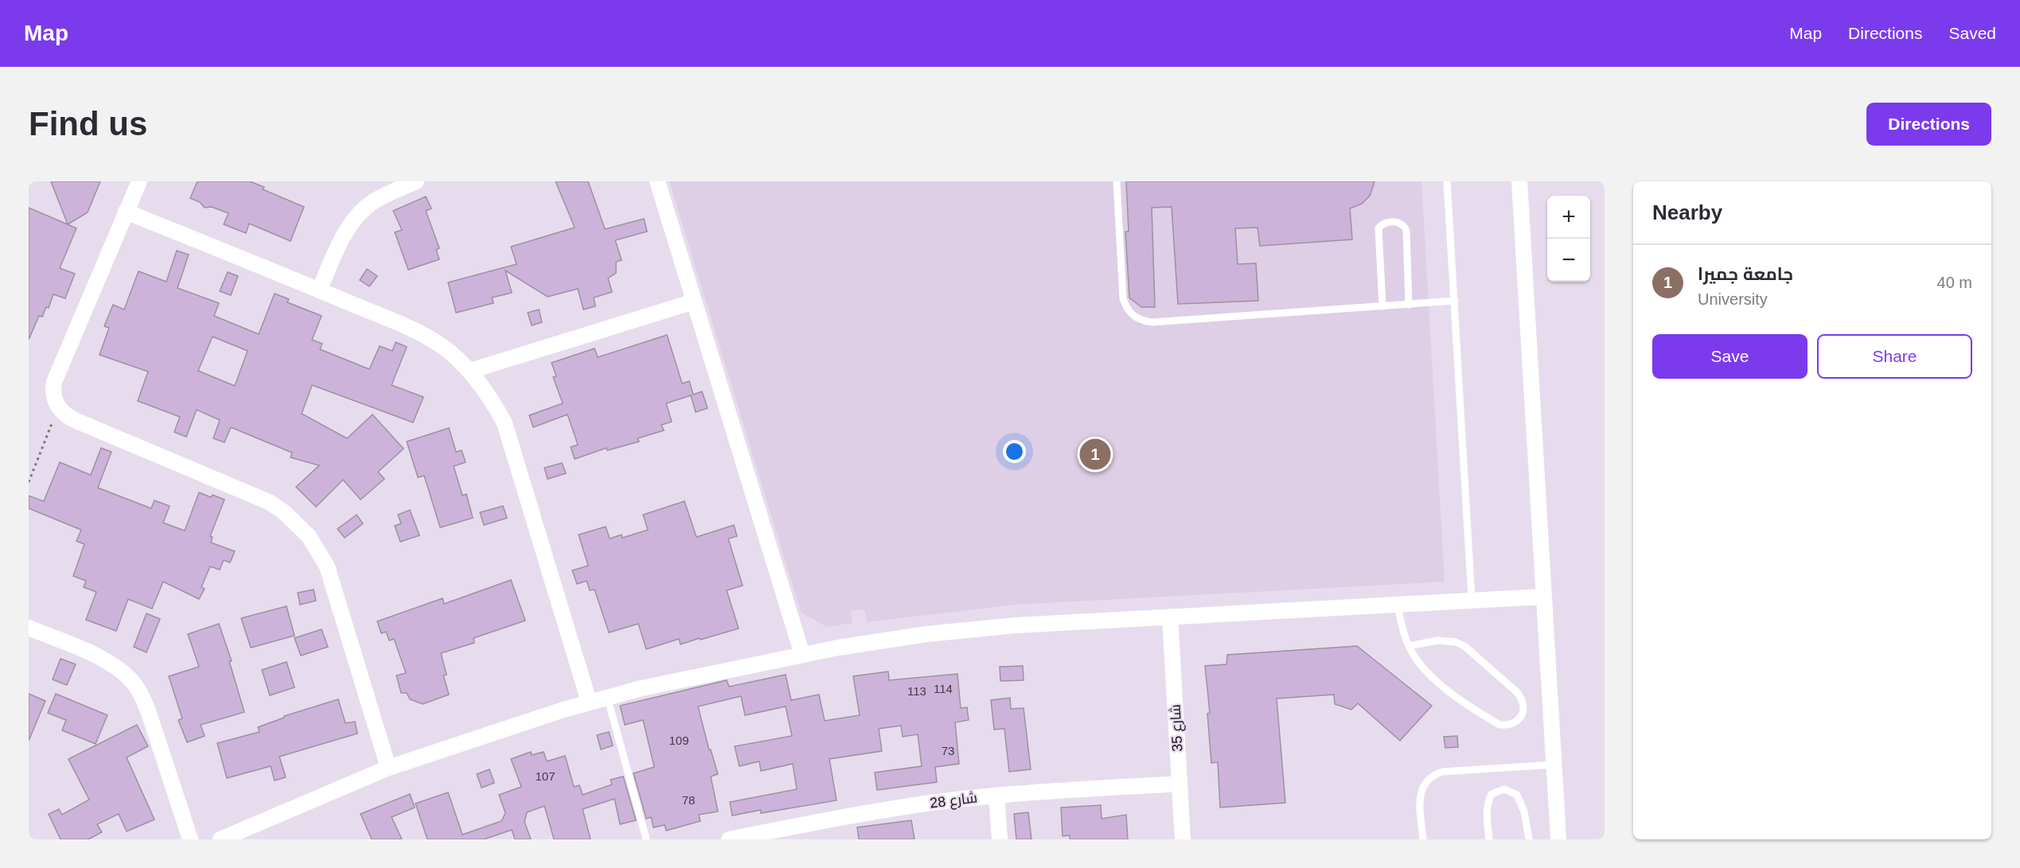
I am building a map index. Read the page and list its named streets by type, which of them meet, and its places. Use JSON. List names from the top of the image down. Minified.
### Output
{"streets":{"street":["شارع 35","شارع 28"]},"crossings":[["شارع 35","شارع 28"]],"house_numbers":["114","113","109","73","107","78"],"page":{"header":"Map","nav":["Map","Directions","Saved"],"buttons":["Directions",["Save","Share"]],"title":"Find us","heading":"Nearby","map_buttons":["+","−"],"list":[{"mark":"1","name":"جامعة جميرا","note":"University","value":"40 m"}],"pins":"1"}}
